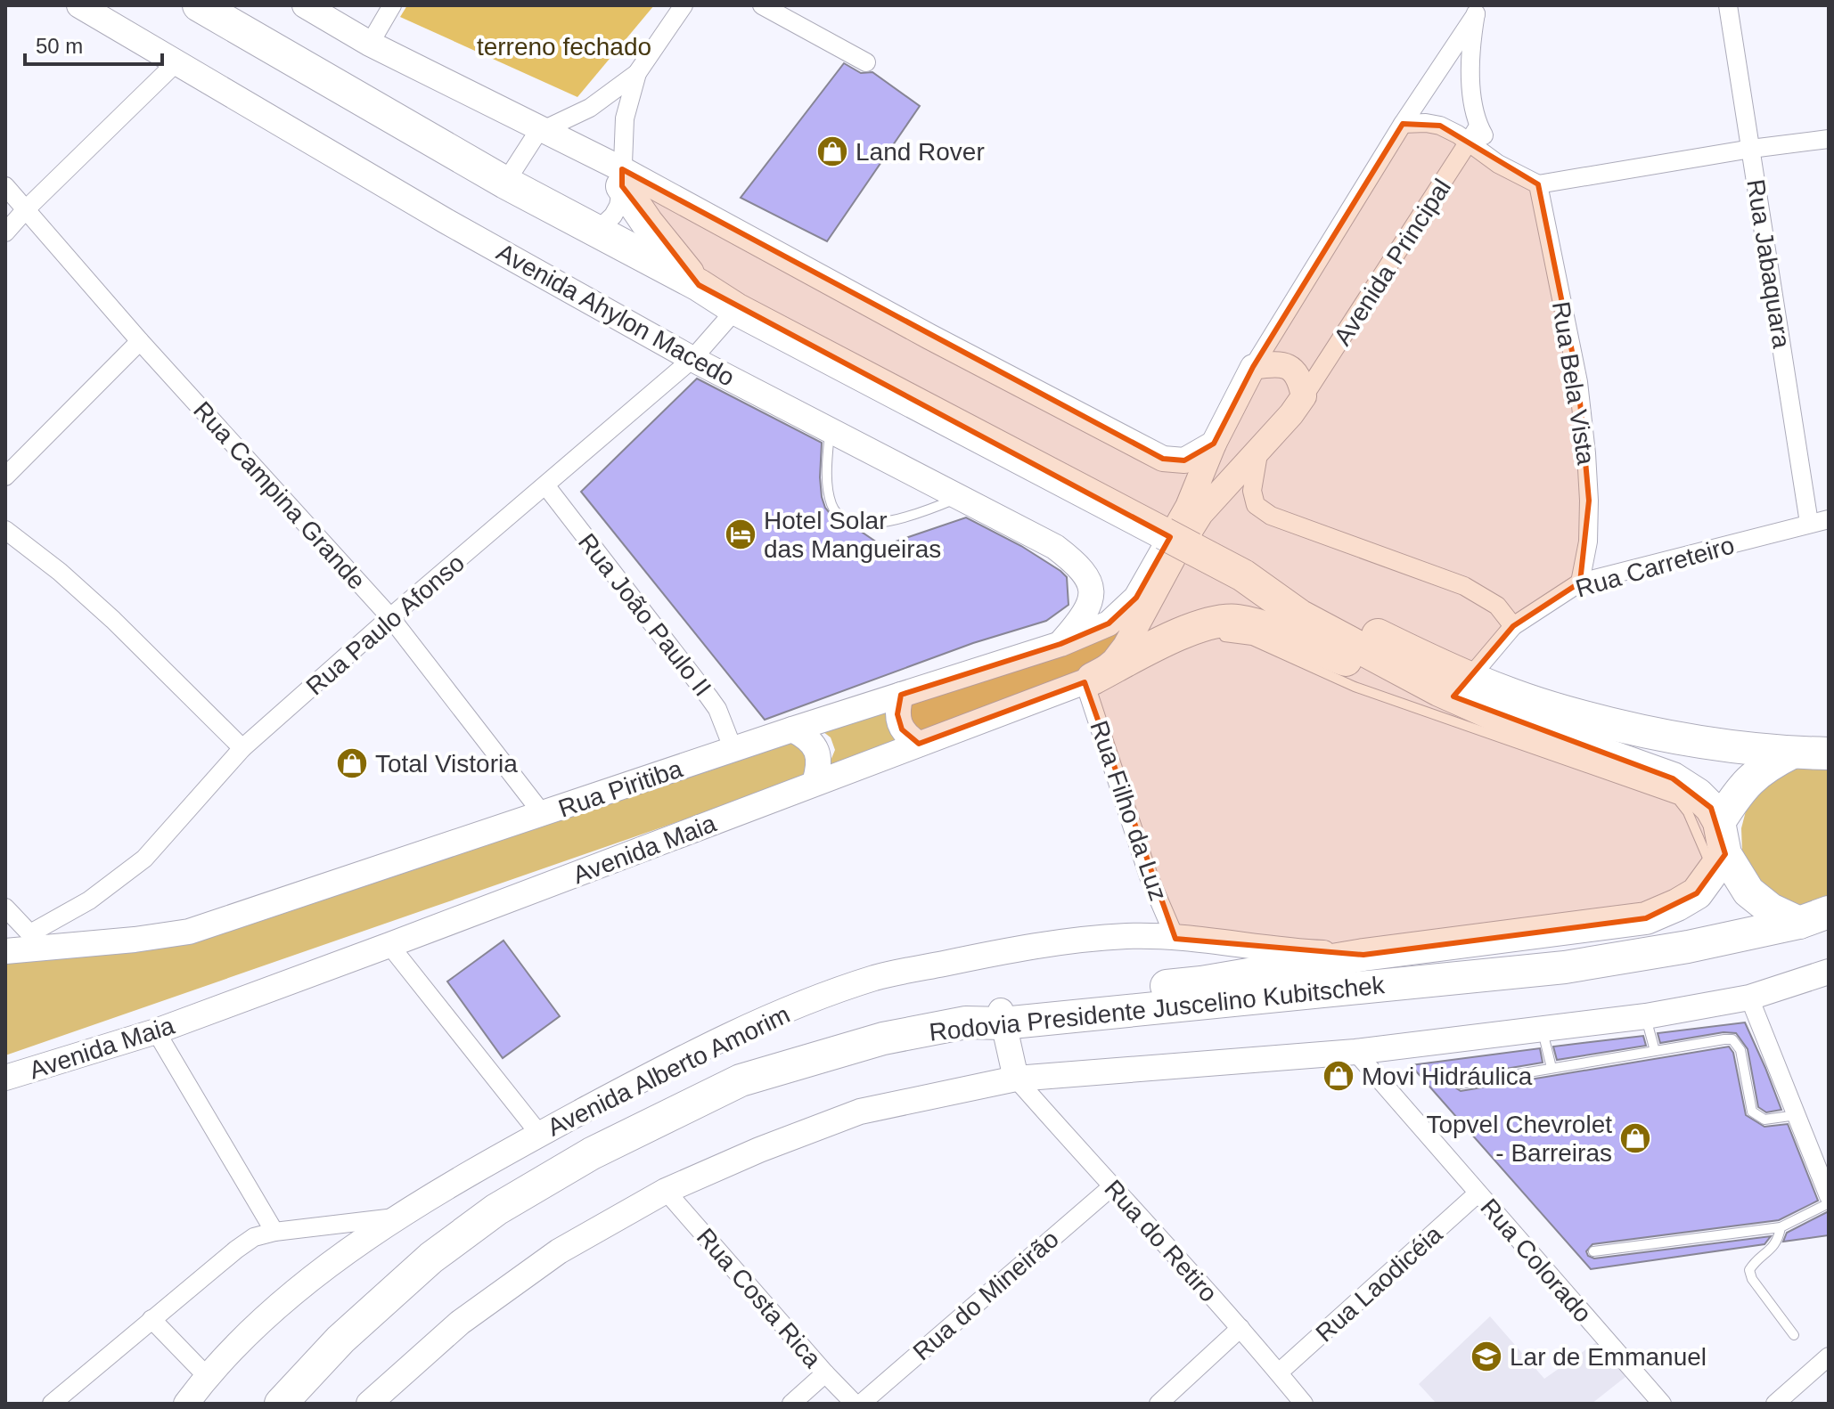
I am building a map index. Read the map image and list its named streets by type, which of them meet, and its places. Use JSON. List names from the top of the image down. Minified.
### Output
{"streets":{"highway":["Rodovia Presidente Juscelino Kubitschek"],"main road":["Avenida Ahylon Macedo","Rua Piritiba","Avenida Maia","Avenida Alberto Amorim"],"street":["Avenida Principal","Rua Jabaquara","Rua Bela Vista","Rua Campina Grande","Rua Carreteiro","Rua João Paulo II","Rua Paulo Afonso","Rua Filho da Luz","Rua do Retiro","Rua Colorado","Rua Laodicéia","Rua do Mineirão","Rua Costa Rica"]},"crossings":[["Avenida Principal","Avenida Maia"],["Rua Jabaquara","Rua Carreteiro"],["Avenida Ahylon Macedo","Rua Paulo Afonso"],["Avenida Ahylon Macedo","Rua Piritiba"],["Rua Bela Vista","Rua Carreteiro"],["Rua Campina Grande","Rua Paulo Afonso"],["Rua Campina Grande","Rua Piritiba"],["Rua João Paulo II","Rua Paulo Afonso"],["Rua João Paulo II","Rua Piritiba"],["Rua Paulo Afonso","Rua Piritiba"],["Rua Filho da Luz","Avenida Maia"],["Rua Filho da Luz","Avenida Alberto Amorim"],["Rua do Retiro","Rua Laodicéia"],["Rua do Retiro","Rua do Mineirão"],["Rua Colorado","Rua Laodicéia"]],"parks":["terreno fechado"],"places":{"shop":["Land Rover","Total Vistoria","Movi Hidráulica","Topvel Chevrolet - Barreiras"],"hotel":["Hotel Solar das Mangueiras"],"school or university":["Lar de Emmanuel"]},"scale_bar":"50 m"}
